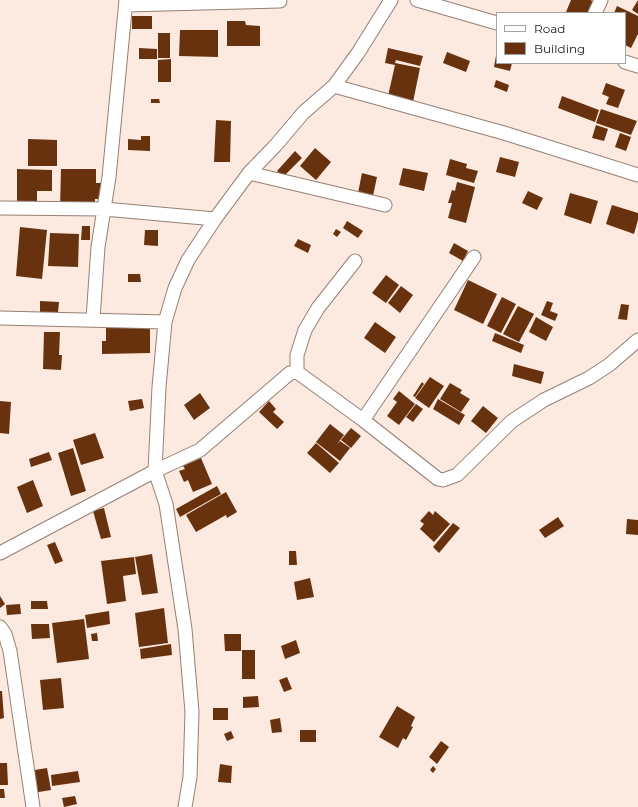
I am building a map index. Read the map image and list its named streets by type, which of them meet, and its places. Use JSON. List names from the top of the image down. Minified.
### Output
{"legend":["Road","Building"]}
